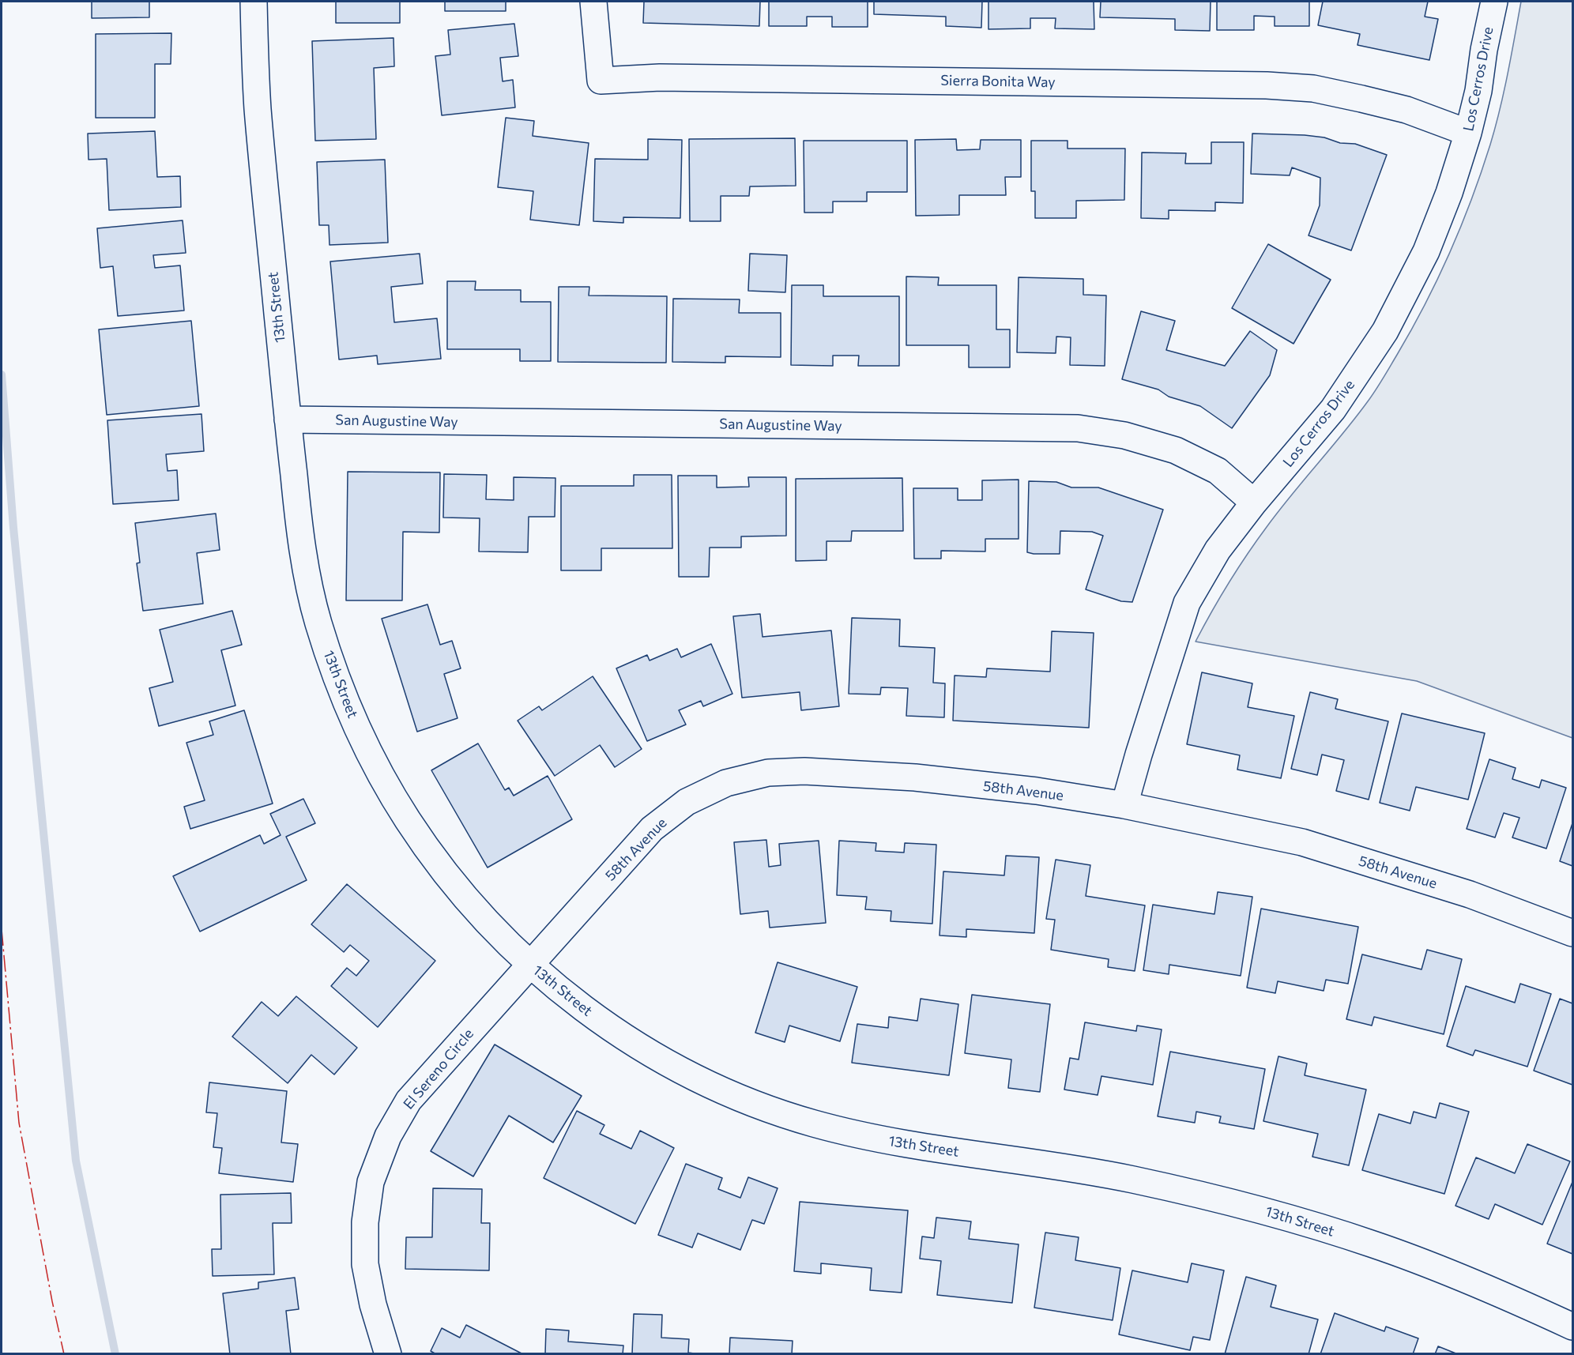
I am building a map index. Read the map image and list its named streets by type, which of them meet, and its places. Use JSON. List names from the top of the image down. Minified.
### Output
{"streets":{"street":["Los Cerros Drive","Sierra Bonita Way","13th Street","San Augustine Way","58th Avenue","El Sereno Circle"]},"crossings":[["Los Cerros Drive","Sierra Bonita Way"],["Los Cerros Drive","San Augustine Way"],["Los Cerros Drive","58th Avenue"],["13th Street","San Augustine Way"],["13th Street","58th Avenue"],["13th Street","El Sereno Circle"],["58th Avenue","El Sereno Circle"]]}
